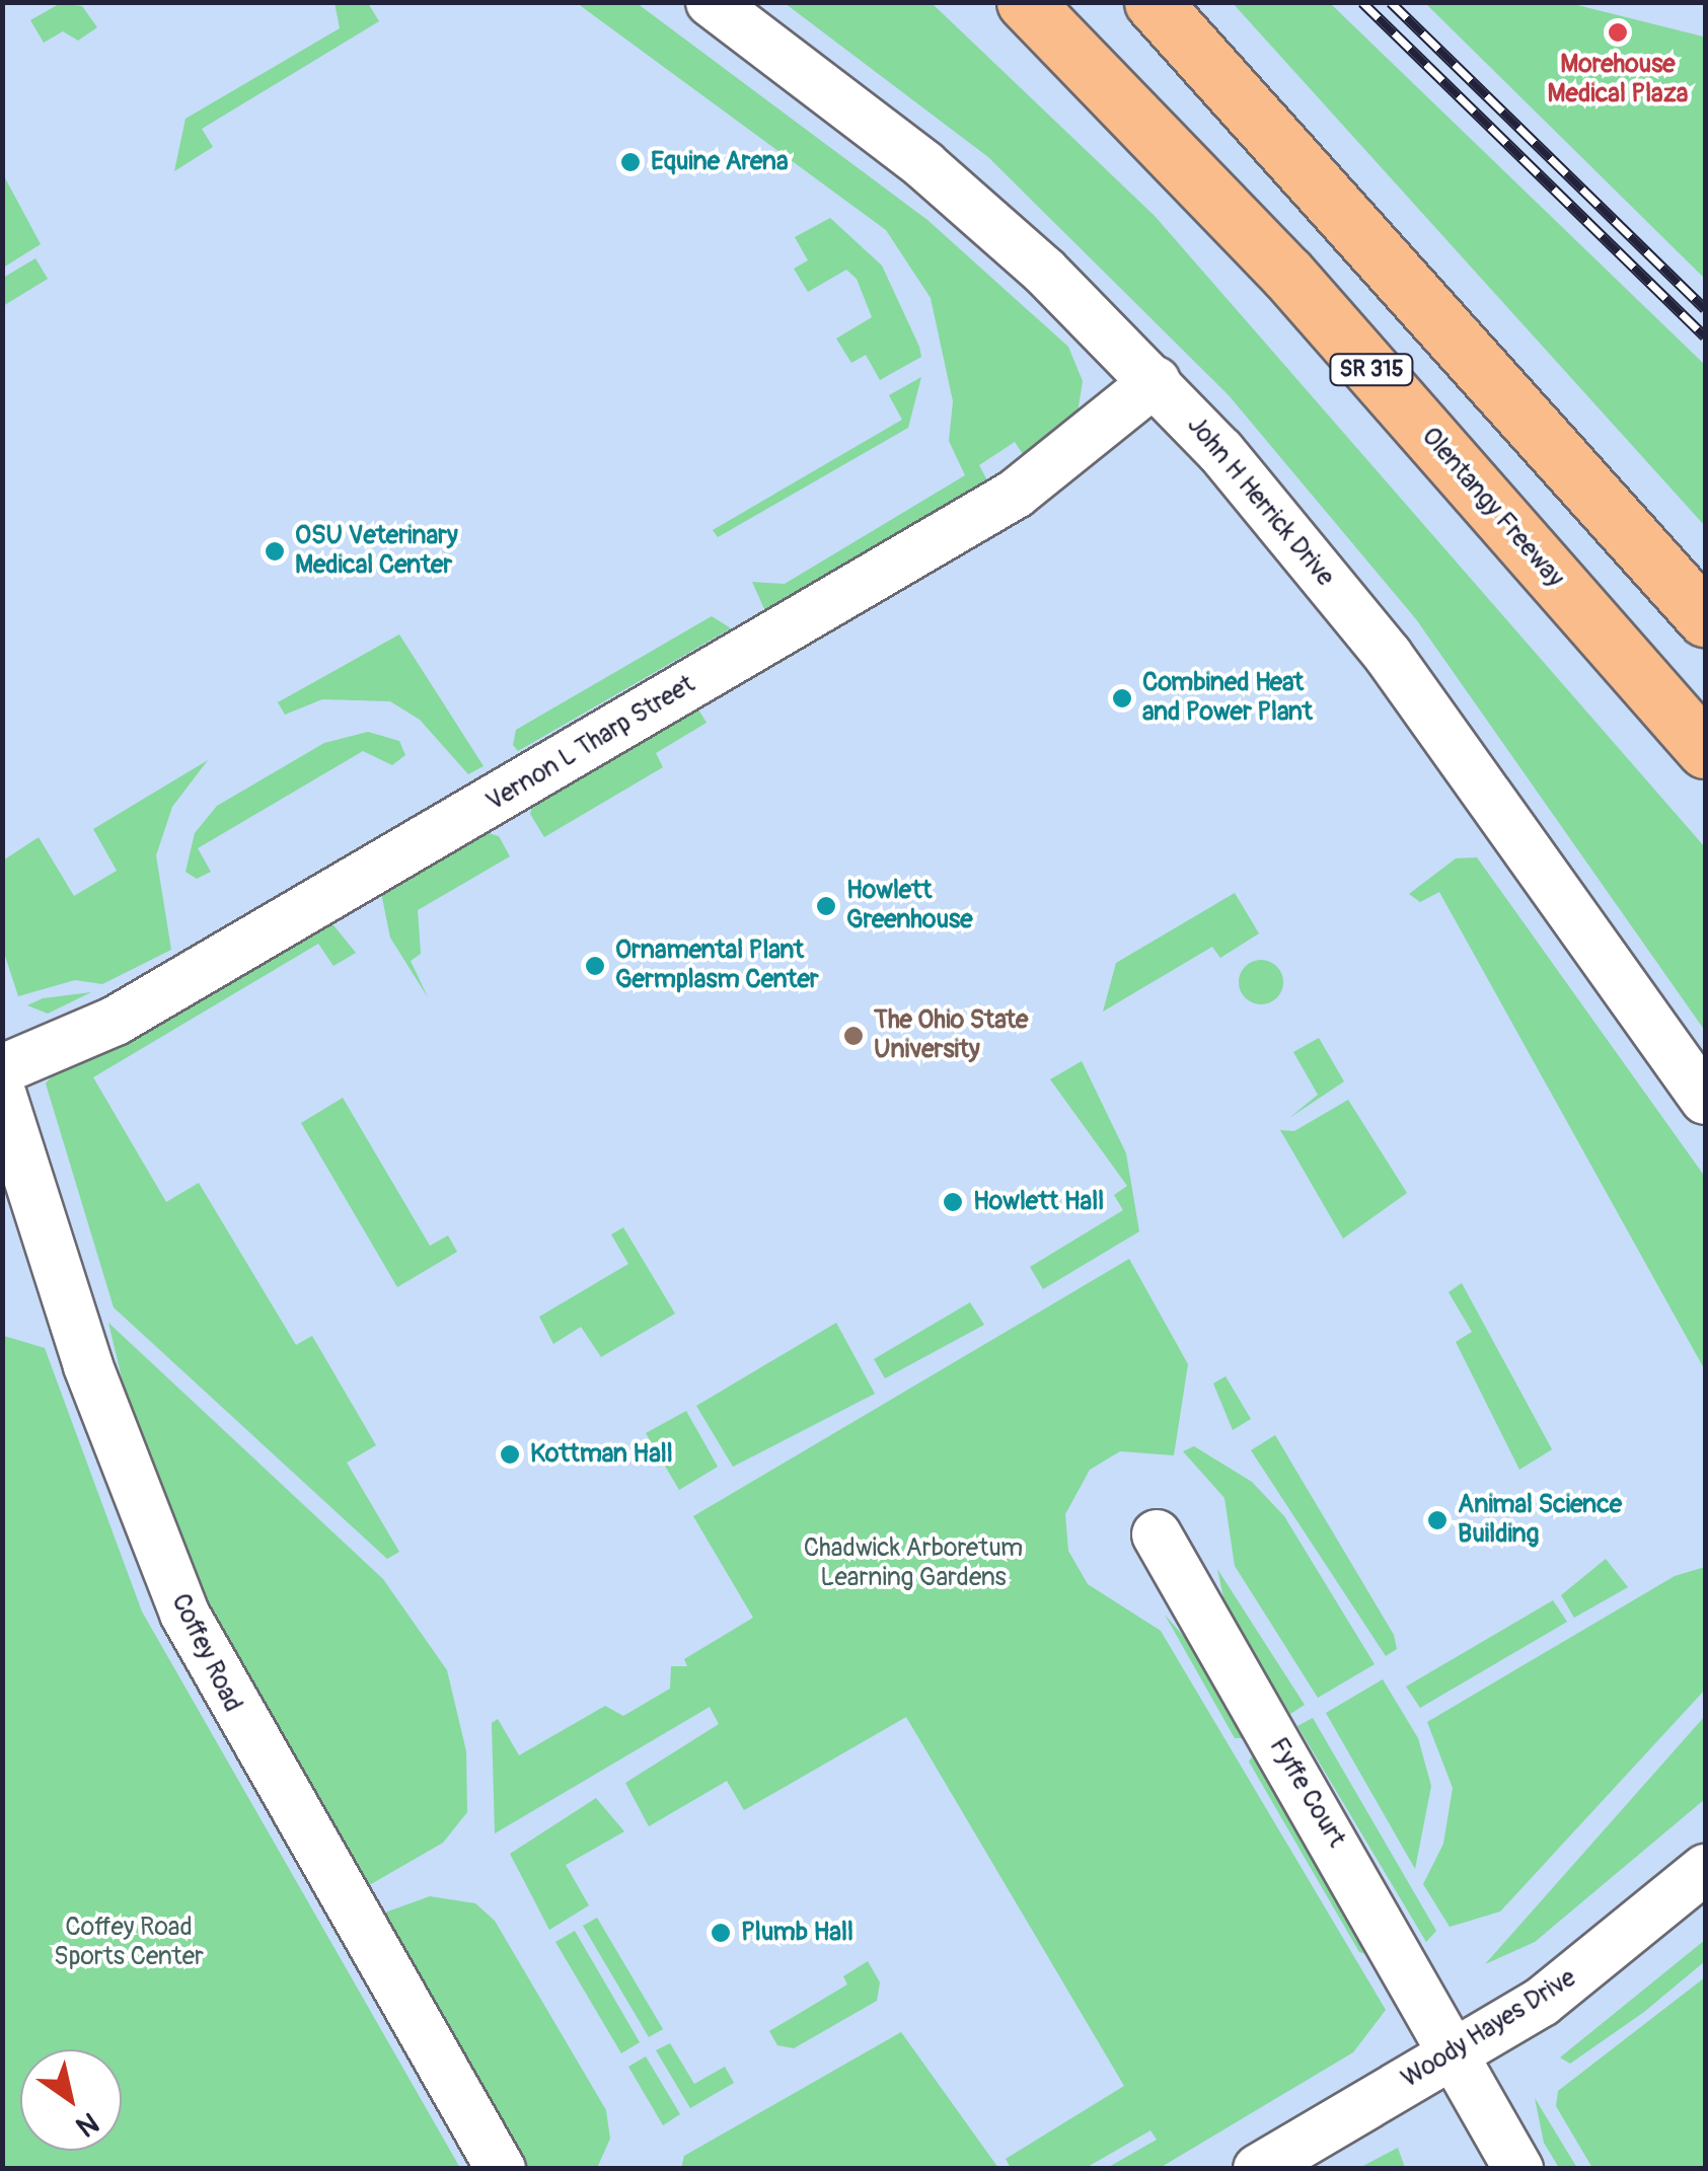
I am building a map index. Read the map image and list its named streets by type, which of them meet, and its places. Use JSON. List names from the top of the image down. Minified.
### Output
{"streets":{"highway":["SR 315","Olentangy Freeway"],"street":["John H Herrick Drive","Vernon L Tharp Street","Coffey Road","Fyffe Court","Woody Hayes Drive"]},"crossings":[["John H Herrick Drive","Vernon L Tharp Street"],["Fyffe Court","Woody Hayes Drive"]],"parks":["Chadwick Arboretum Learning Gardens","Coffey Road Sports Center"],"places":["Morehouse Medical Plaza","Equine Arena","OSU Veterinary Medical Center","Combined Heat and Power Plant","Howlett Greenhouse","Ornamental Plant Germplasm Center","The Ohio State University","Howlett Hall","Kottman Hall","Animal Science Building","Plumb Hall"],"north":"bottom right"}
